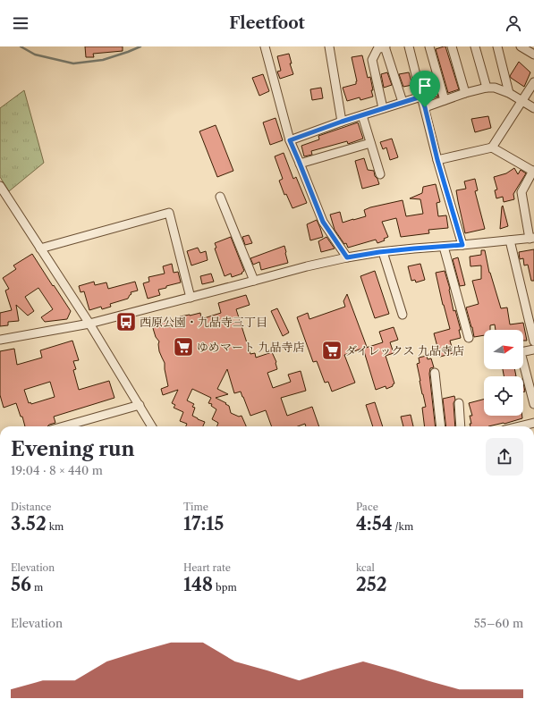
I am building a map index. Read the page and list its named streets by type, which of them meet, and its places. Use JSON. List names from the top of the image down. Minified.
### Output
{"places":{"bus stop":["西原公園・九品寺三丁目"],"supermarket":["ゆめマート 九品寺店","ダイレックス 九品寺店"]},"north":"right","page":{"header":"Fleetfoot","heading":["Evening run","19:04 · 8 × 440 m"],"stats":[["Distance","3.52 km"],["Time","17:15"],["Pace","4:54 /km"],["Elevation","56 m"],["Heart rate","148 bpm"],["kcal","252"]],"chart":["Elevation","55–60 m"]}}
